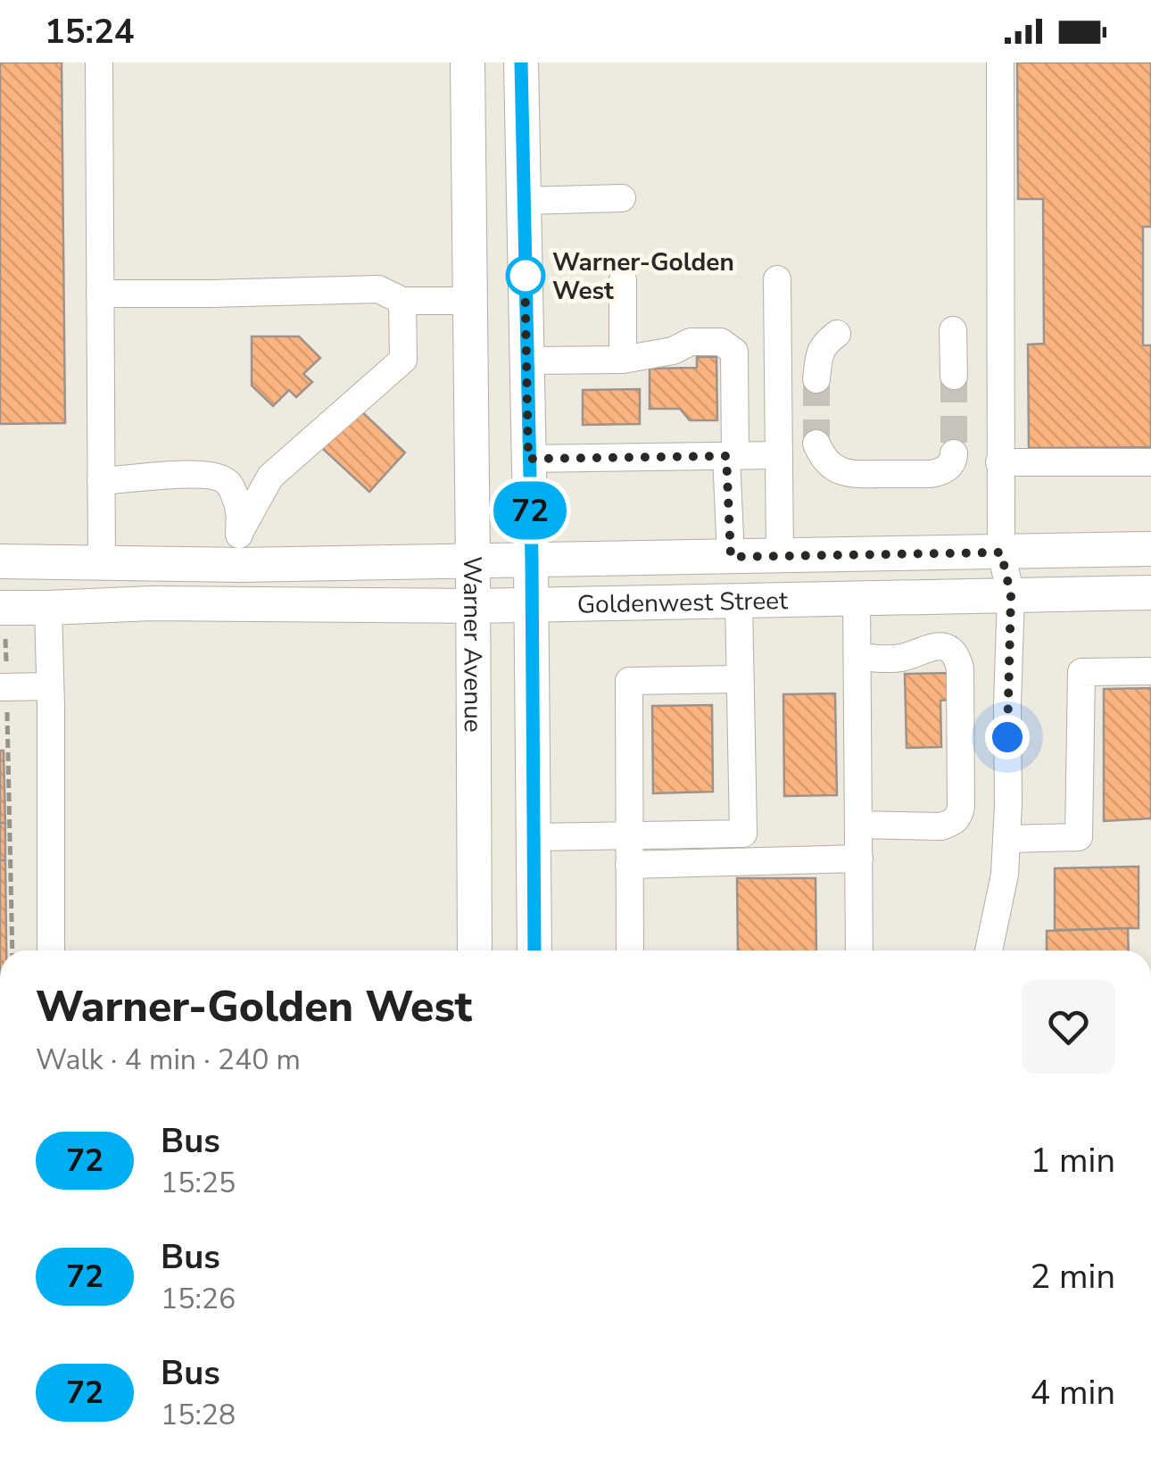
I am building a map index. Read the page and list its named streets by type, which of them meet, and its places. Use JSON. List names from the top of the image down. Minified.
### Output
{"streets":{"main road":["Goldenwest Street","Warner Avenue"]},"crossings":[["Goldenwest Street","Warner Avenue"]],"places":["Warner-Golden West"],"lines":["bus line 72"],"page":{"status":"15:24","on_map":"72","heading":["Warner-Golden West","Walk · 4 min · 240 m"],"list":[{"mark":"72","name":"Bus","note":"15:25","value":"1 min"},{"mark":"72","name":"Bus","note":"15:26","value":"2 min"},{"mark":"72","name":"Bus","note":"15:28","value":"4 min"}]}}
